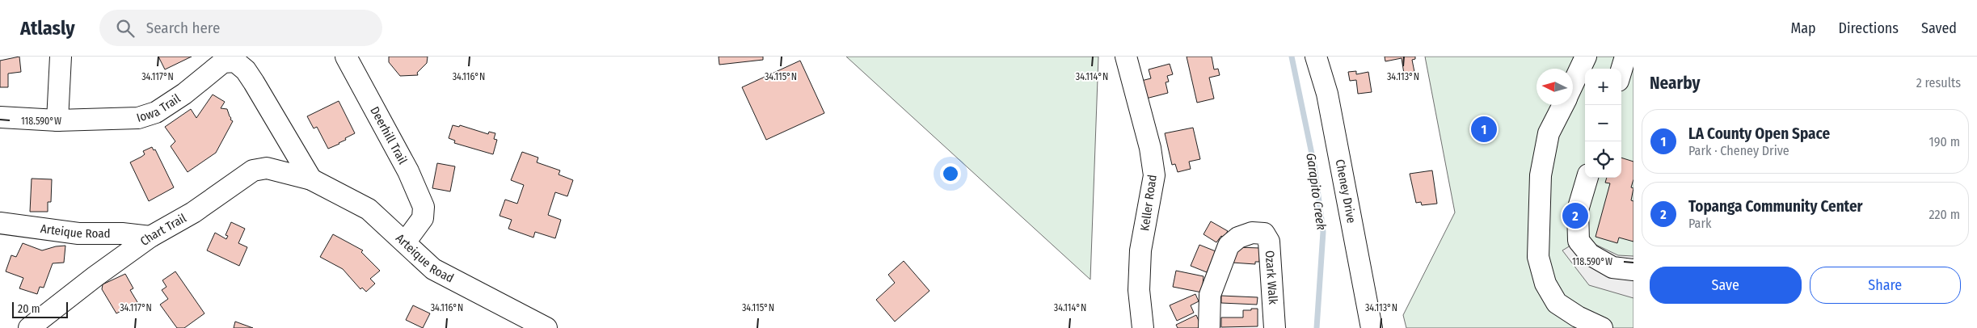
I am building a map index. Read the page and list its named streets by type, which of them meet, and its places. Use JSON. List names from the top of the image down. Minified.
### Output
{"streets":{"street":["Iowa Trail","Deerhill Trail","Cheney Drive","Keller Road","Chart Trail","Arteique Road","Ozark Walk"]},"crossings":[["Iowa Trail","Chart Trail"],["Iowa Trail","Arteique Road"],["Deerhill Trail","Arteique Road"],["Chart Trail","Arteique Road"]],"water":["Garapito Creek"],"scale_bar":"20 m","north":"left","page":{"header":"Atlasly","search":"Search here","nav":["Map","Directions","Saved"],"heading":["Nearby","2 results"],"map_buttons":["+","−"],"list":[{"mark":"1","name":"LA County Open Space","note":"Park · Cheney Drive","value":"190 m"},{"mark":"2","name":"Topanga Community Center","note":"Park","value":"220 m"}],"pins":["1","2"],"buttons":["Save","Share"],"scale":"20 m"},"coordinates":["34.115°N","34.117°N","34.116°N","34.114°N","34.113°N","118.590°W"]}
